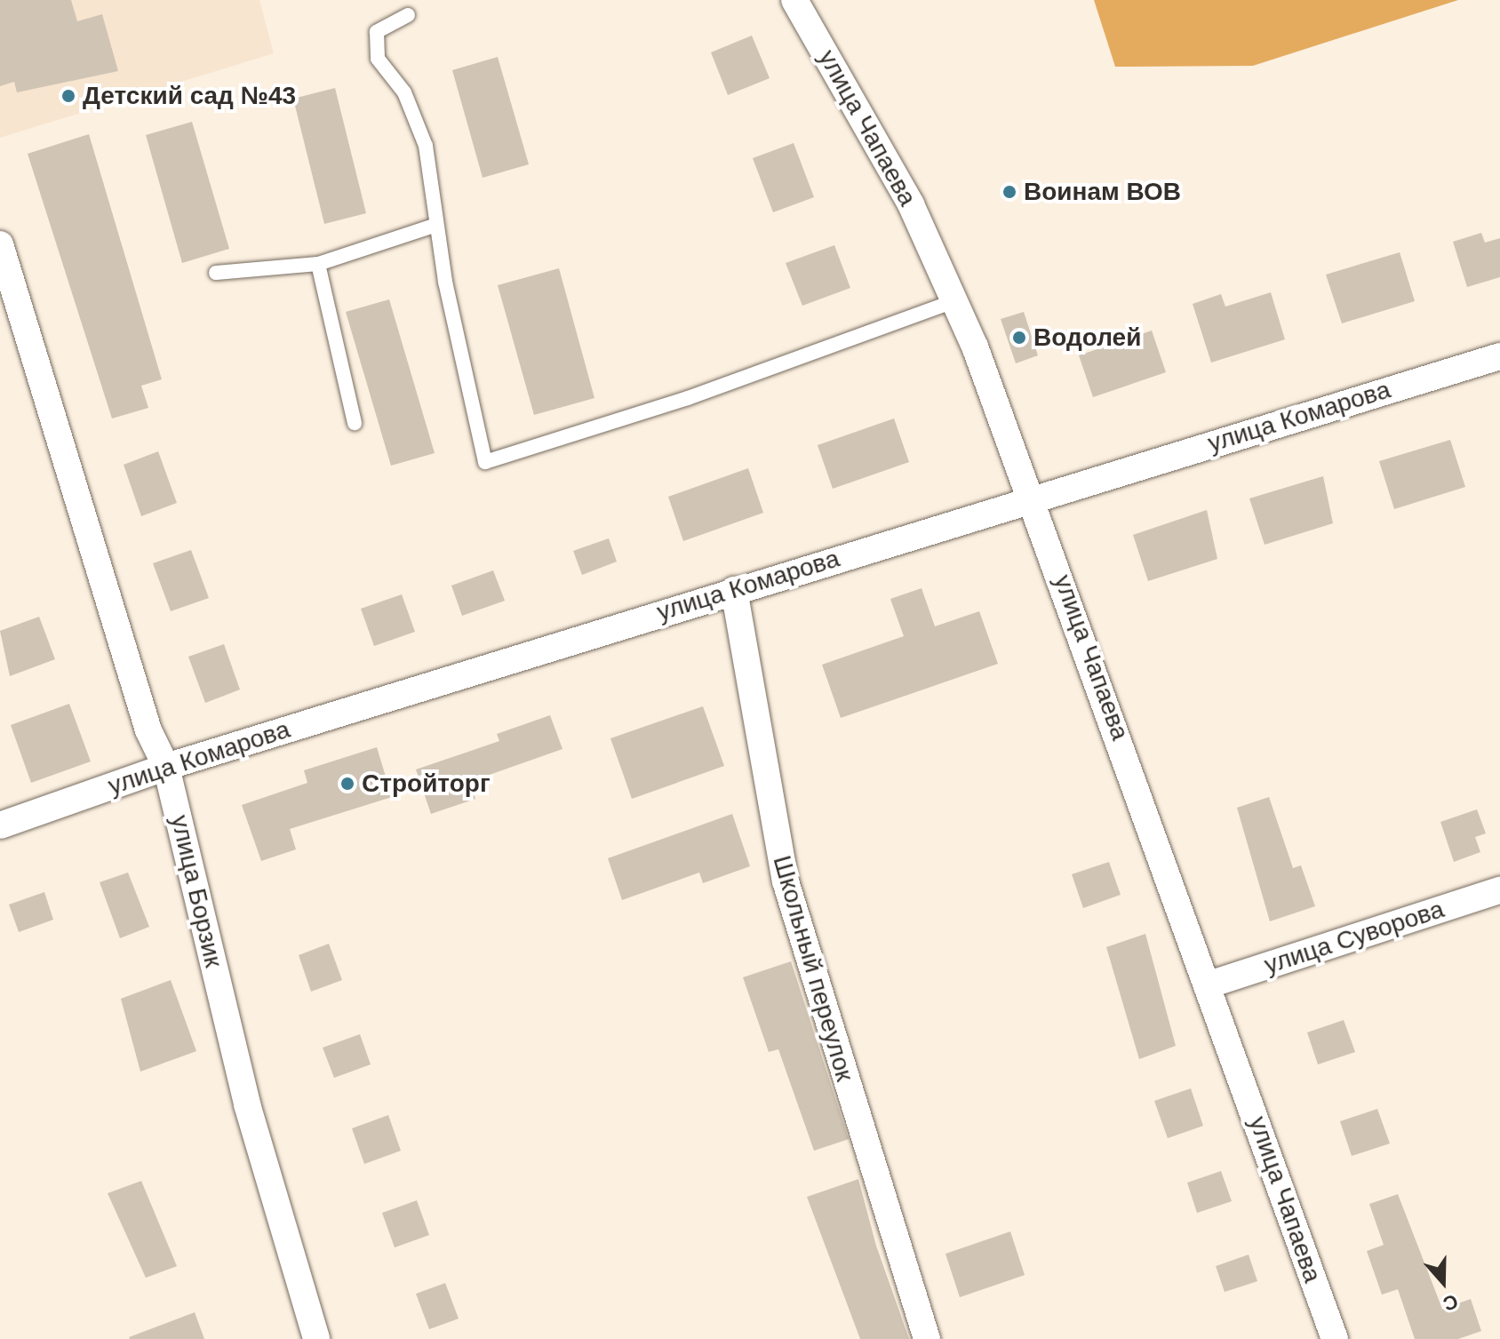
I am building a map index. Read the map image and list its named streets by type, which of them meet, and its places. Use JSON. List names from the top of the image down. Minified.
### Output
{"streets":{"street":["улица Чапаева","улица Комарова","улица Борзик","улица Суворова","Школьный переулок"]},"crossings":[["улица Чапаева","улица Комарова"],["улица Чапаева","улица Суворова"],["улица Комарова","улица Борзик"],["улица Комарова","Школьный переулок"]],"places":["Детский сад №43","Воинам ВОВ","Водолей","Стройторг"],"north":"bottom"}
